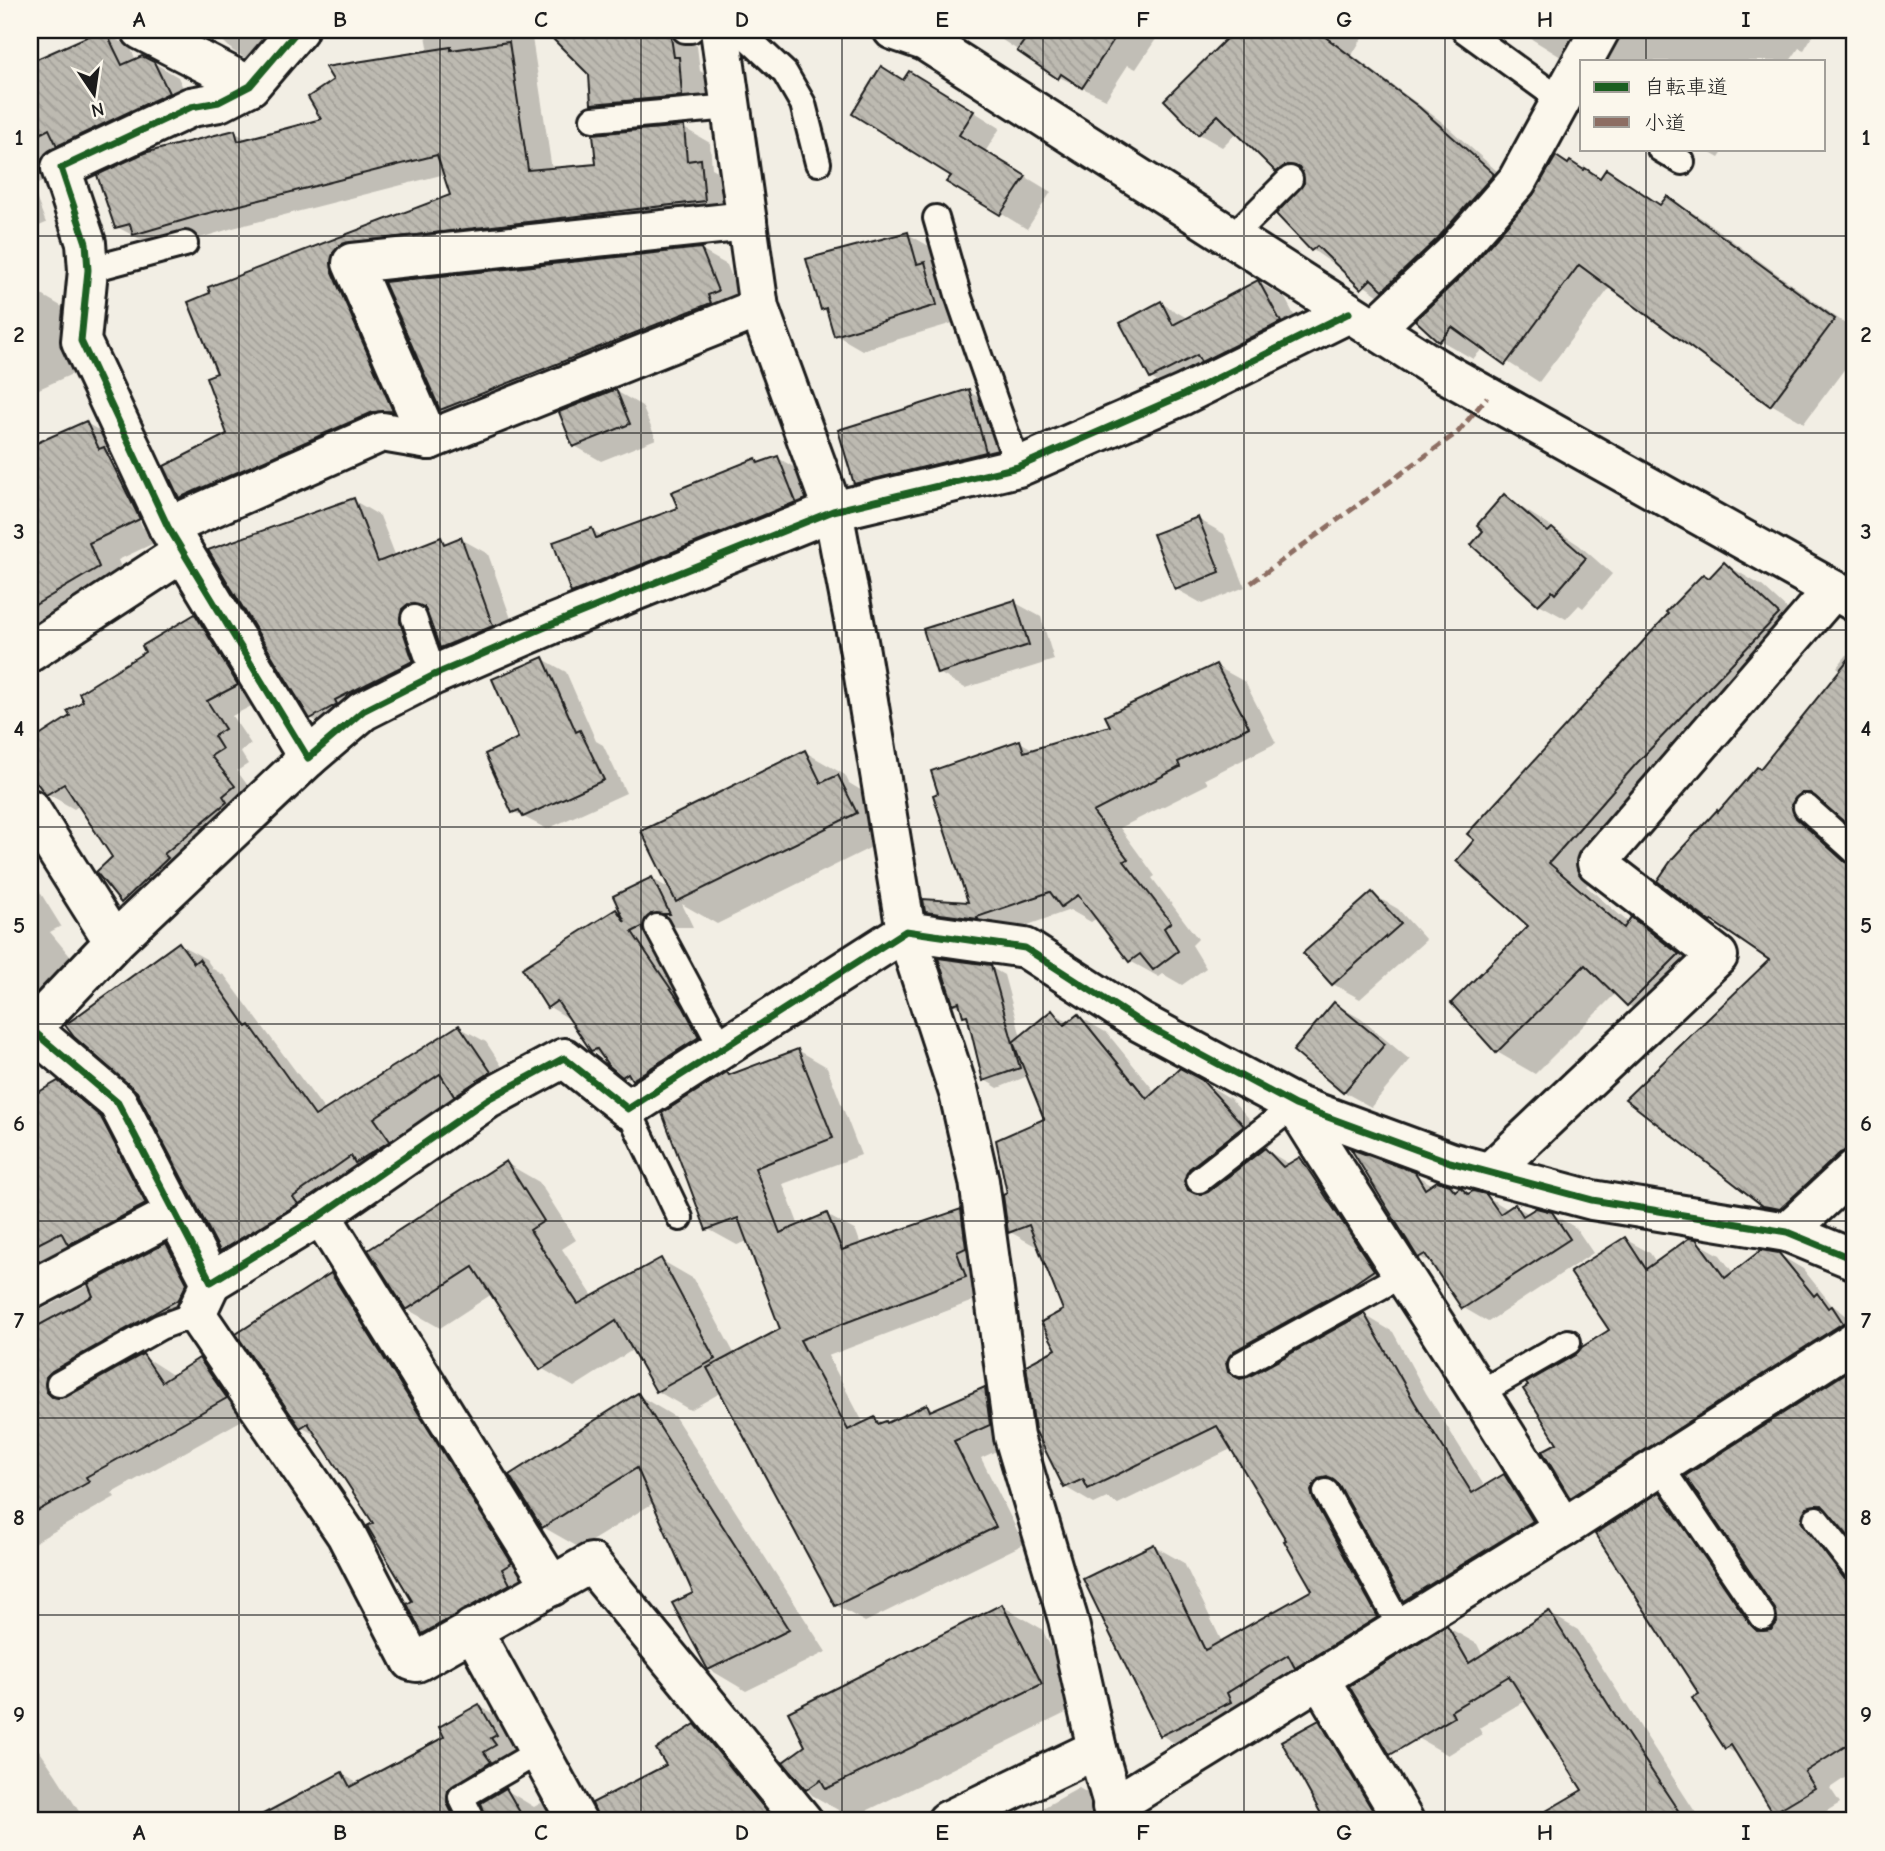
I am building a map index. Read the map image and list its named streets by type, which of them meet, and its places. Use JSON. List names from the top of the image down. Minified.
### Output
{"legend":["自転車道","小道"],"north":"bottom","grid":{"columns":["A","B","C","D","E","F","G","H","I"],"rows":["1","2","3","4","5","6","7","8","9"]}}
